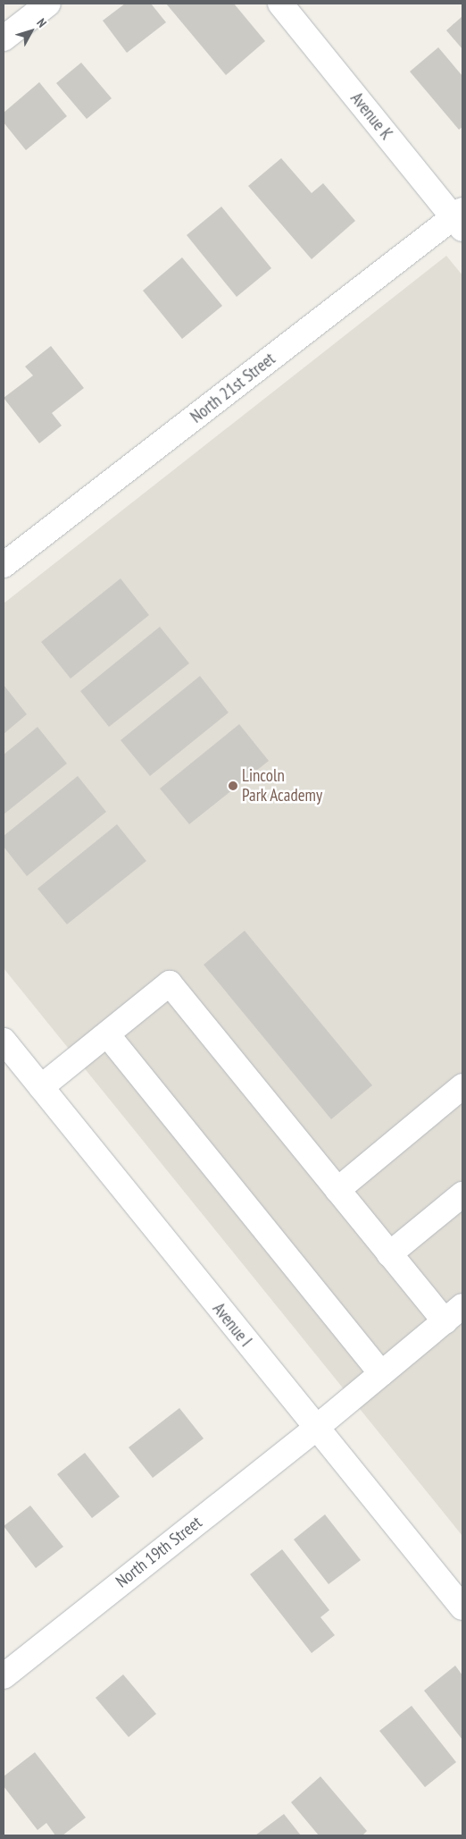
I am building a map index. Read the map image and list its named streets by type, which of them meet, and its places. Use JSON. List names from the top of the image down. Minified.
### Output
{"streets":{"street":["Avenue K","North 21st Street","Avenue I","North 19th Street"]},"crossings":[["Avenue K","North 21st Street"],["Avenue I","North 19th Street"]],"places":["Lincoln Park Academy"],"north":"top right"}
